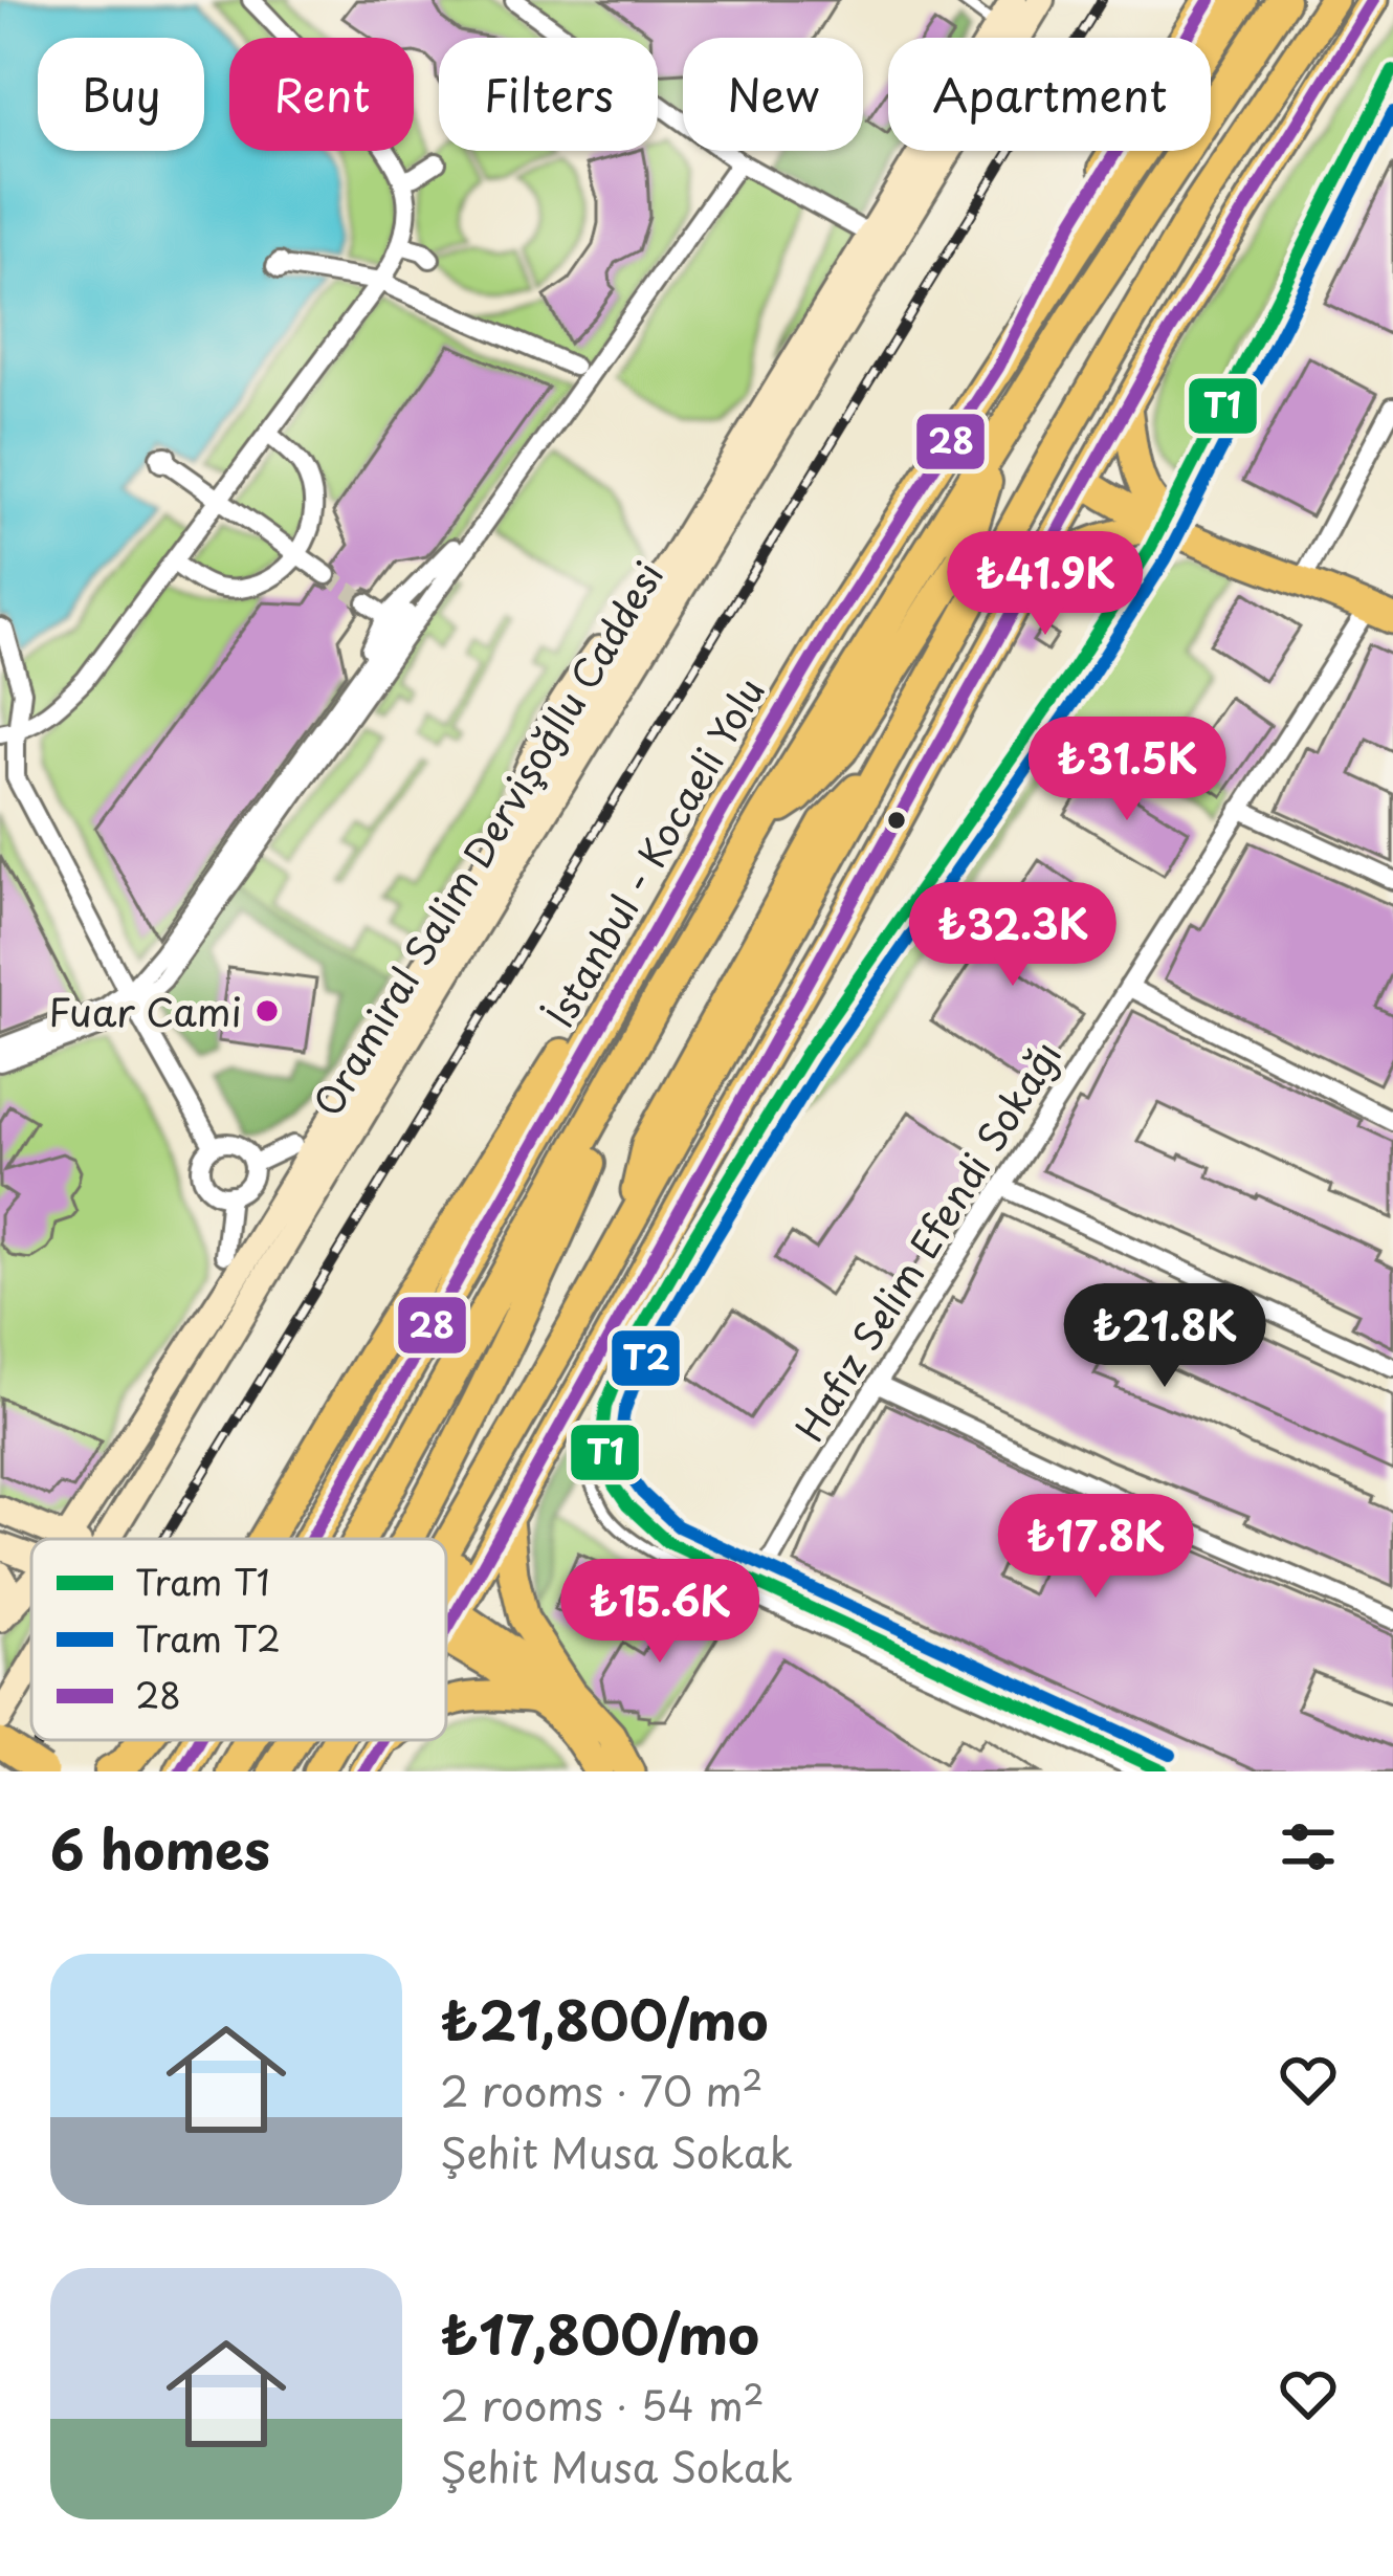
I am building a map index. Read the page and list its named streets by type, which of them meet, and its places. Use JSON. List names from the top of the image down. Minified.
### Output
{"streets":{"highway":["İstanbul - Kocaeli Yolu"],"main road":["Oramiral Salim Dervişoğllu Caddesi"],"street":["Hafız Selim Efendi Sokağı"]},"places":["Fuar Cami"],"lines":["transit line 28","tram line T1","tram line T2"],"legend":["Tram T1","Tram T2","28"],"page":{"chip":["Buy","Rent","Filters","New","Apartment"],"price":["₺41.9K","₺31.5K","₺32.3K","₺21.8K","₺17.8K","₺15.6K"],"heading":"6 homes","list":[{"name":"₺21,800/mo","note":"2 rooms · 70 m² · Şehit Musa Sokak"},{"name":"₺17,800/mo","note":"2 rooms · 54 m² · Şehit Musa Sokak"}]}}
